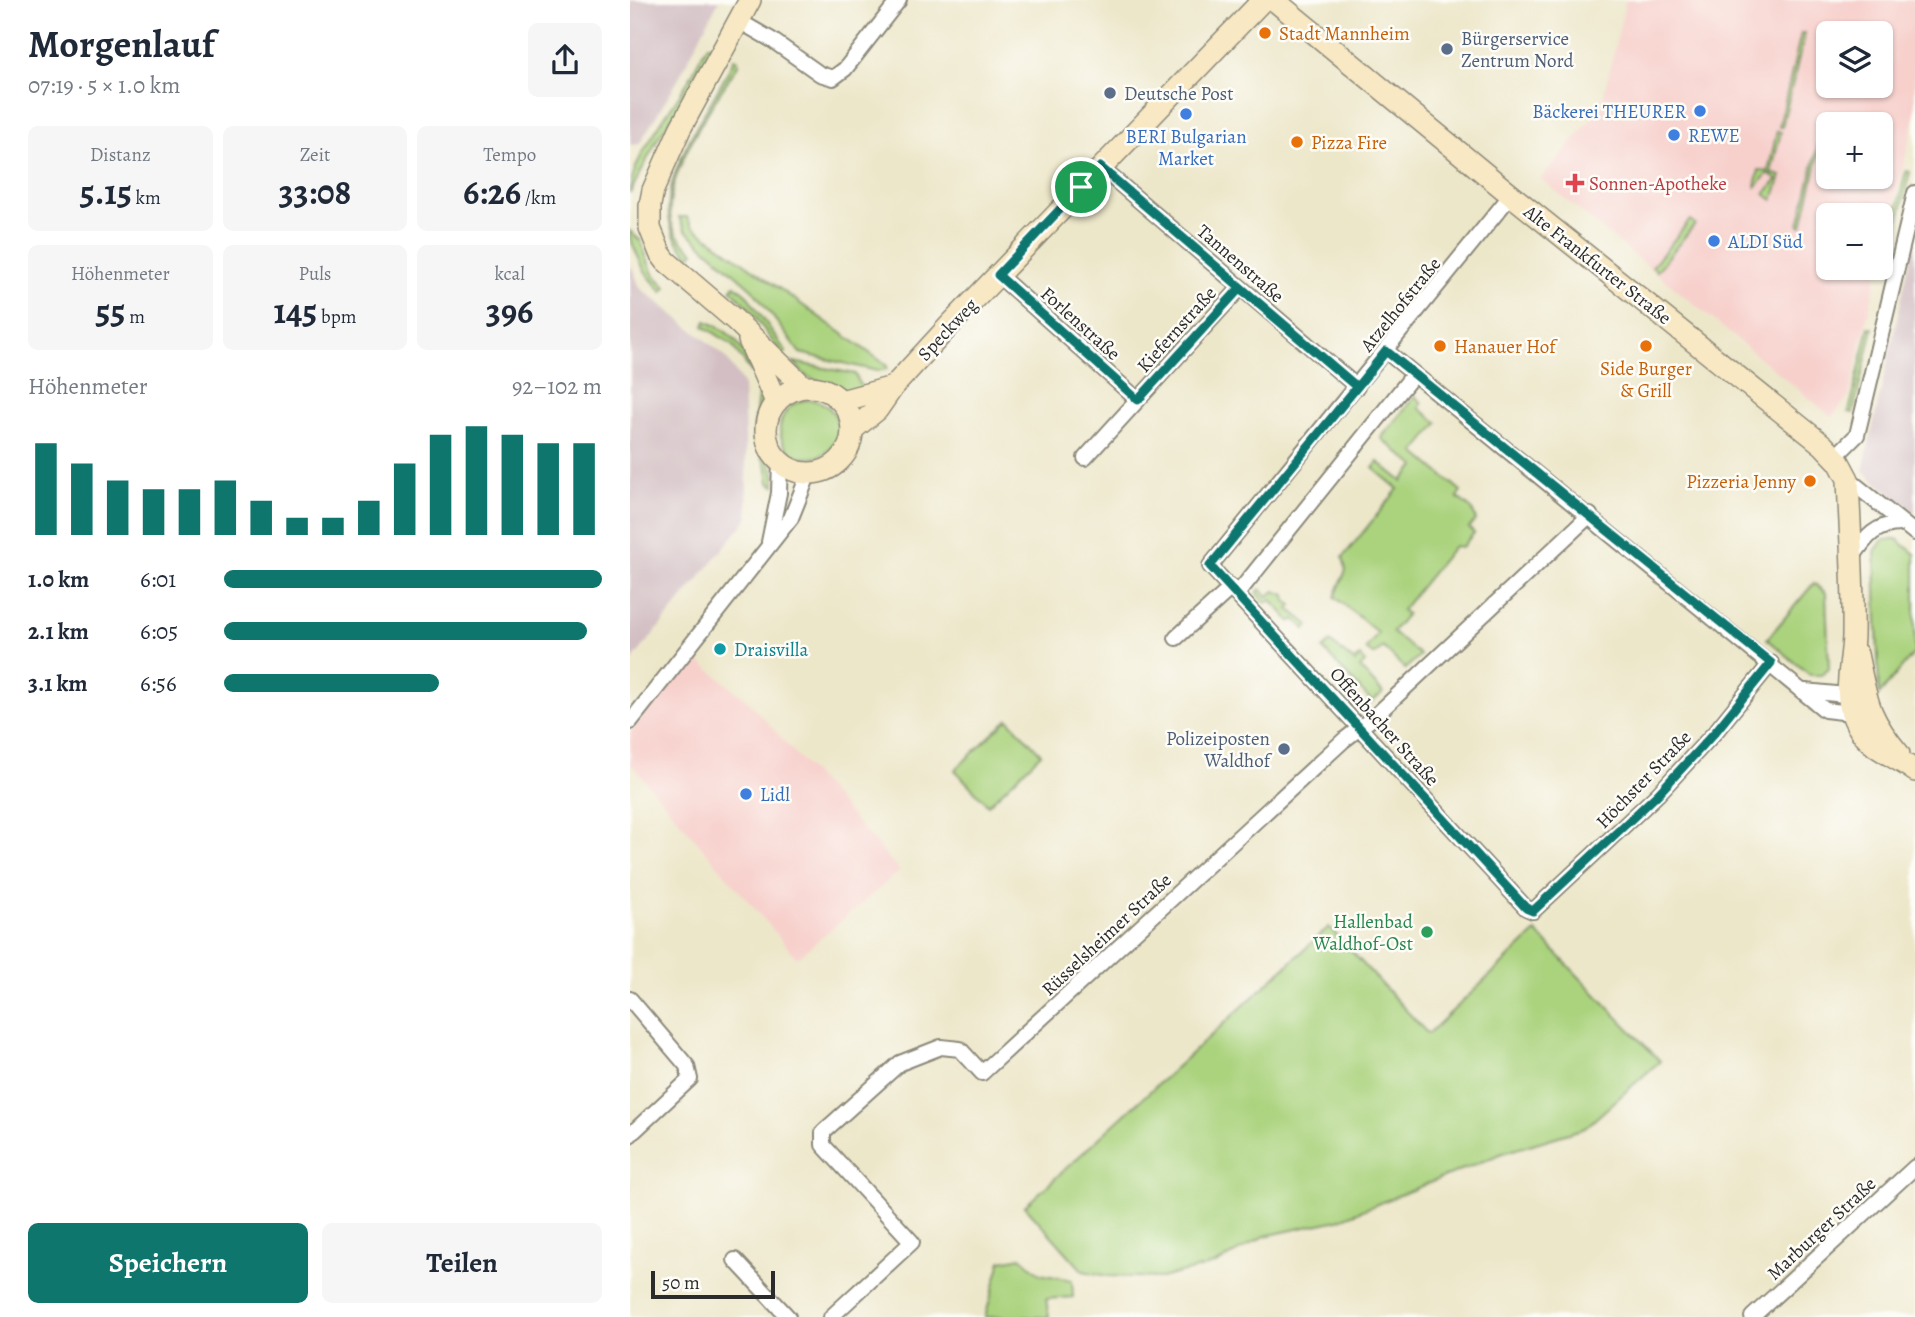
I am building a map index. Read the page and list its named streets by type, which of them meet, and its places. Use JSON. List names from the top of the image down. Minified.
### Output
{"streets":{"street":["Tannenstraße","Alte Frankfurter Straße","Atzelhofstraße","Forlenstraße","Speckweg","Kiefernstraße","Offenbacher Straße","Höchster Straße","Rüsselsheimer Straße","Marburger Straße"]},"crossings":[["Tannenstraße","Atzelhofstraße"],["Tannenstraße","Speckweg"],["Tannenstraße","Kiefernstraße"],["Alte Frankfurter Straße","Atzelhofstraße"],["Atzelhofstraße","Offenbacher Straße"],["Forlenstraße","Speckweg"],["Forlenstraße","Kiefernstraße"],["Offenbacher Straße","Höchster Straße"],["Offenbacher Straße","Rüsselsheimer Straße"]],"places":{"other":["Stadt Mannheim","Bürgerservice Zentrum Nord","Deutsche Post","Bäckerei THEURER","BERI Bulgarian Market","REWE","Pizza Fire","ALDI Süd","Hanauer Hof","Side Burger & Grill","Pizzeria Jenny","Draisvilla","Polizeiposten Waldhof","Lidl","Hallenbad Waldhof-Ost"],"health":["Sonnen-Apotheke"]},"scale_bar":"50 m","page":{"heading":["Morgenlauf","07:19 · 5 × 1.0 km"],"map_buttons":["+","−"],"stats":[["Distanz","5.15 km"],["Zeit","33:08"],["Tempo","6:26 /km"],["Höhenmeter","55 m"],["Puls","145 bpm"],["kcal","396"]],"chart":["Höhenmeter","92–102 m"],"list":[{"name":"1.0 km","note":"6:01"},{"name":"2.1 km","note":"6:05"},{"name":"3.1 km","note":"6:56"}],"buttons":["Speichern","Teilen"],"scale":"50 m"}}
